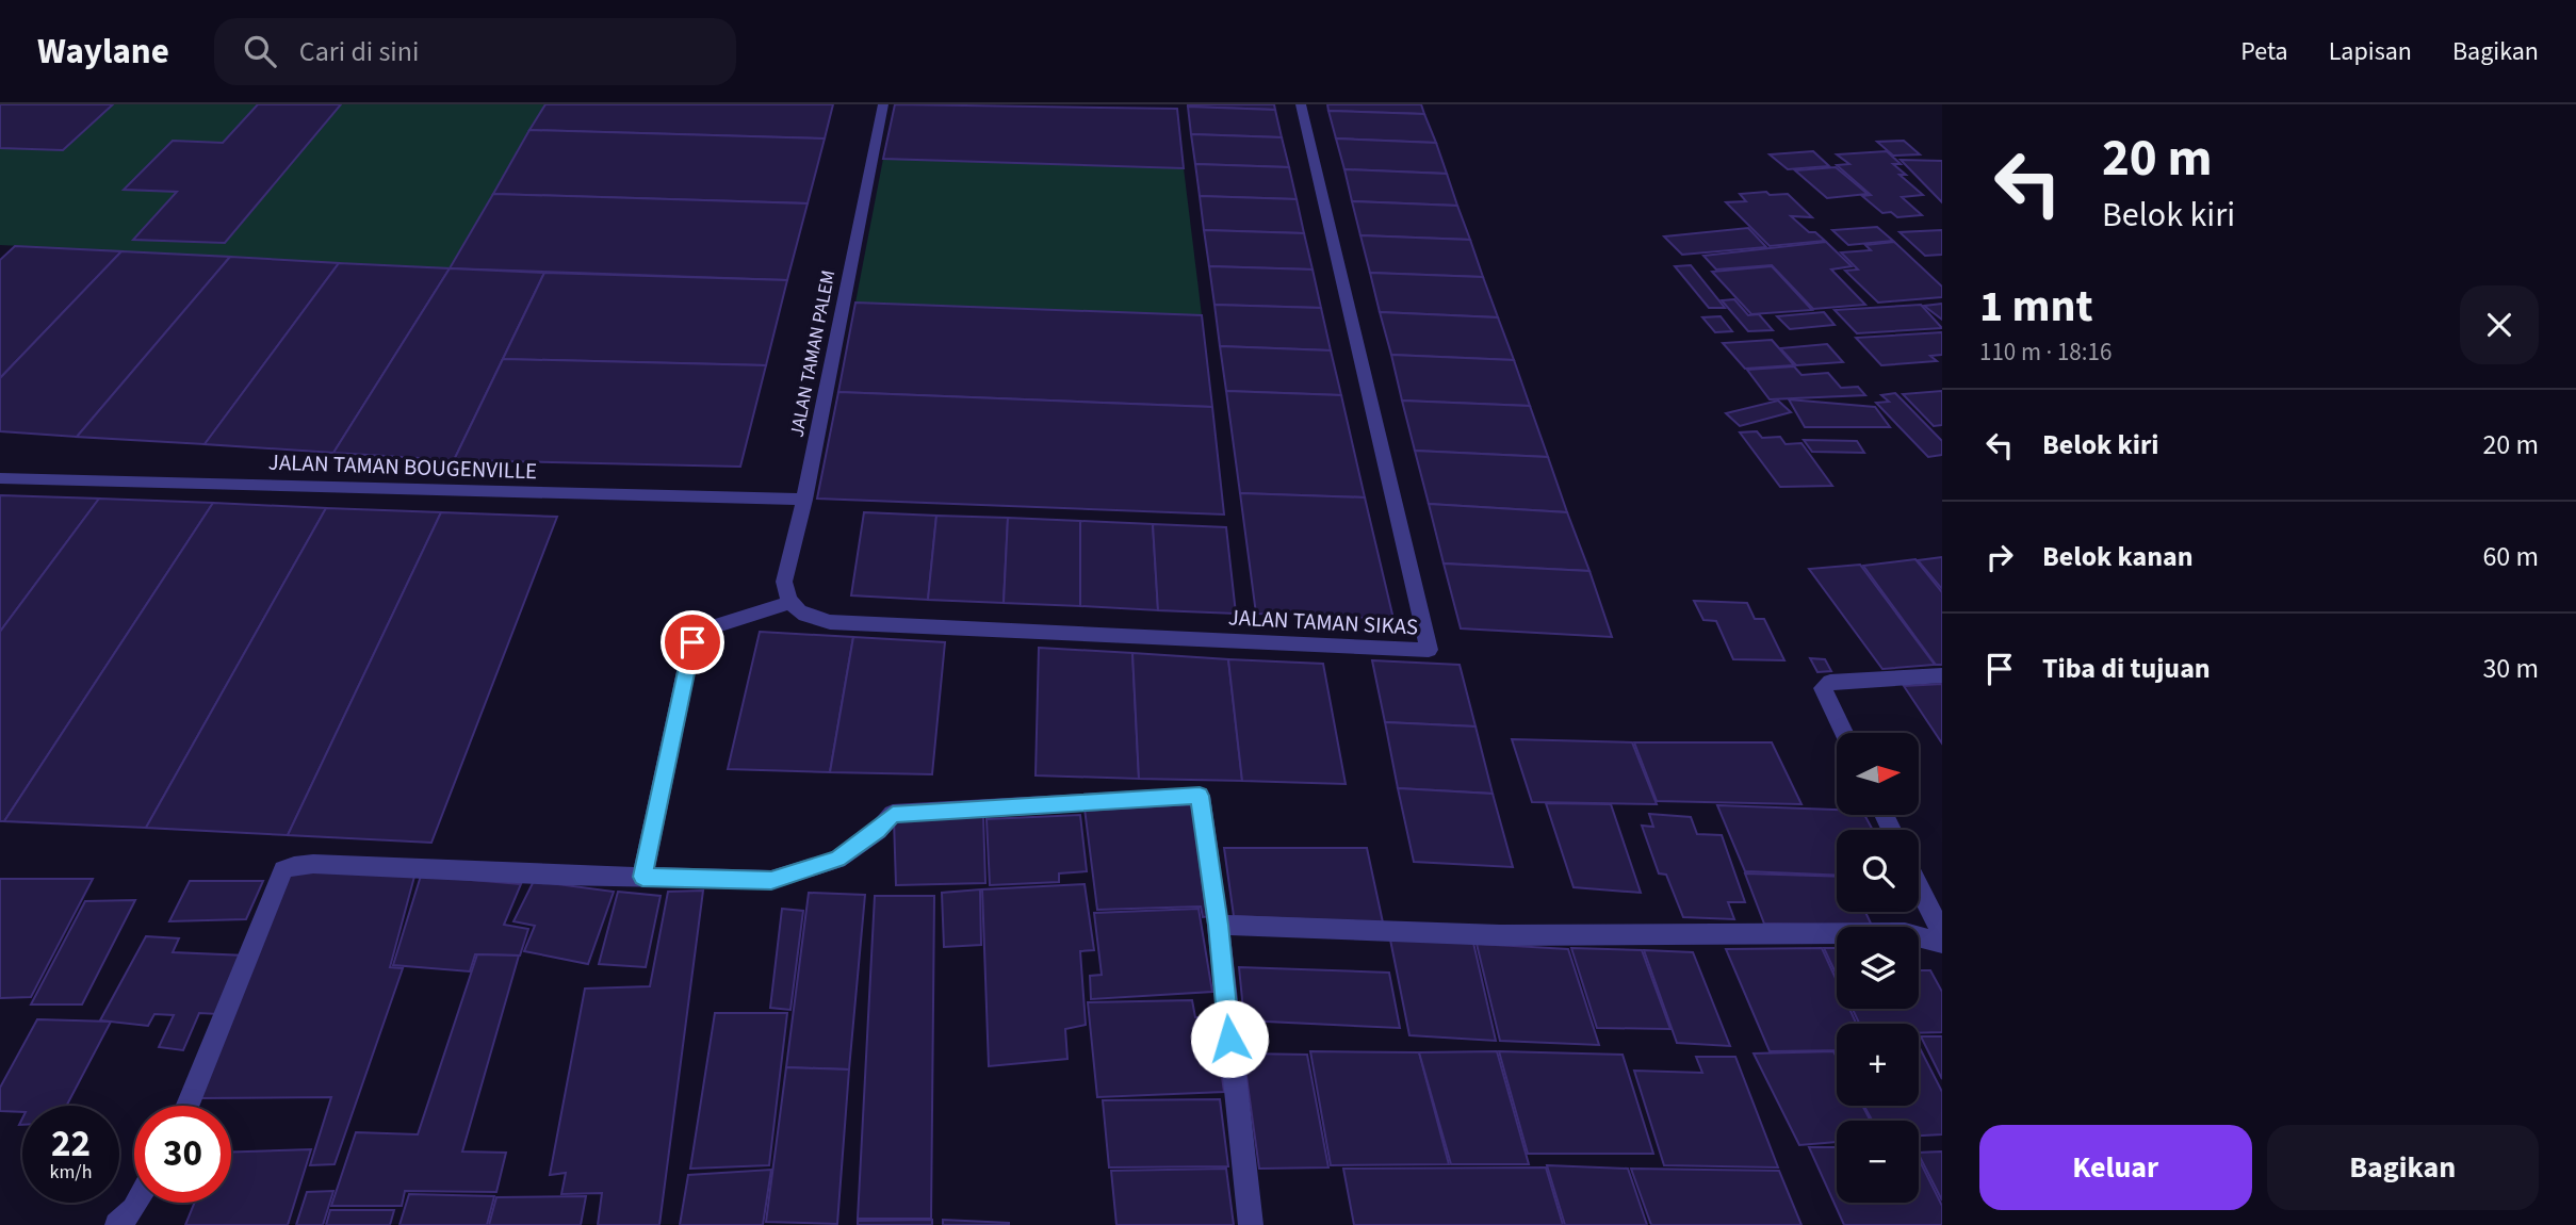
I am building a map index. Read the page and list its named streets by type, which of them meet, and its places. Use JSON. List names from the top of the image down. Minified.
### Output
{"streets":{"street":["JALAN TAMAN PALEM","JALAN TAMAN BOUGENVILLE","JALAN TAMAN SIKAS"]},"crossings":[["JALAN TAMAN PALEM","JALAN TAMAN BOUGENVILLE"],["JALAN TAMAN PALEM","JALAN TAMAN SIKAS"]],"north":"right","page":{"header":"Waylane","search":"Cari di sini","nav":["Peta","Lapisan","Bagikan"],"turn":["20 m","Belok kiri"],"heading":["1 mnt","110 m · 18:16"],"list":[{"name":"Belok kiri","value":"20 m"},{"name":"Belok kanan","value":"60 m"},{"name":"Tiba di tujuan","value":"30 m"}],"map_buttons":["+","−"],"speed":"22 km/h","limit":"30","buttons":["Keluar","Bagikan"]}}
